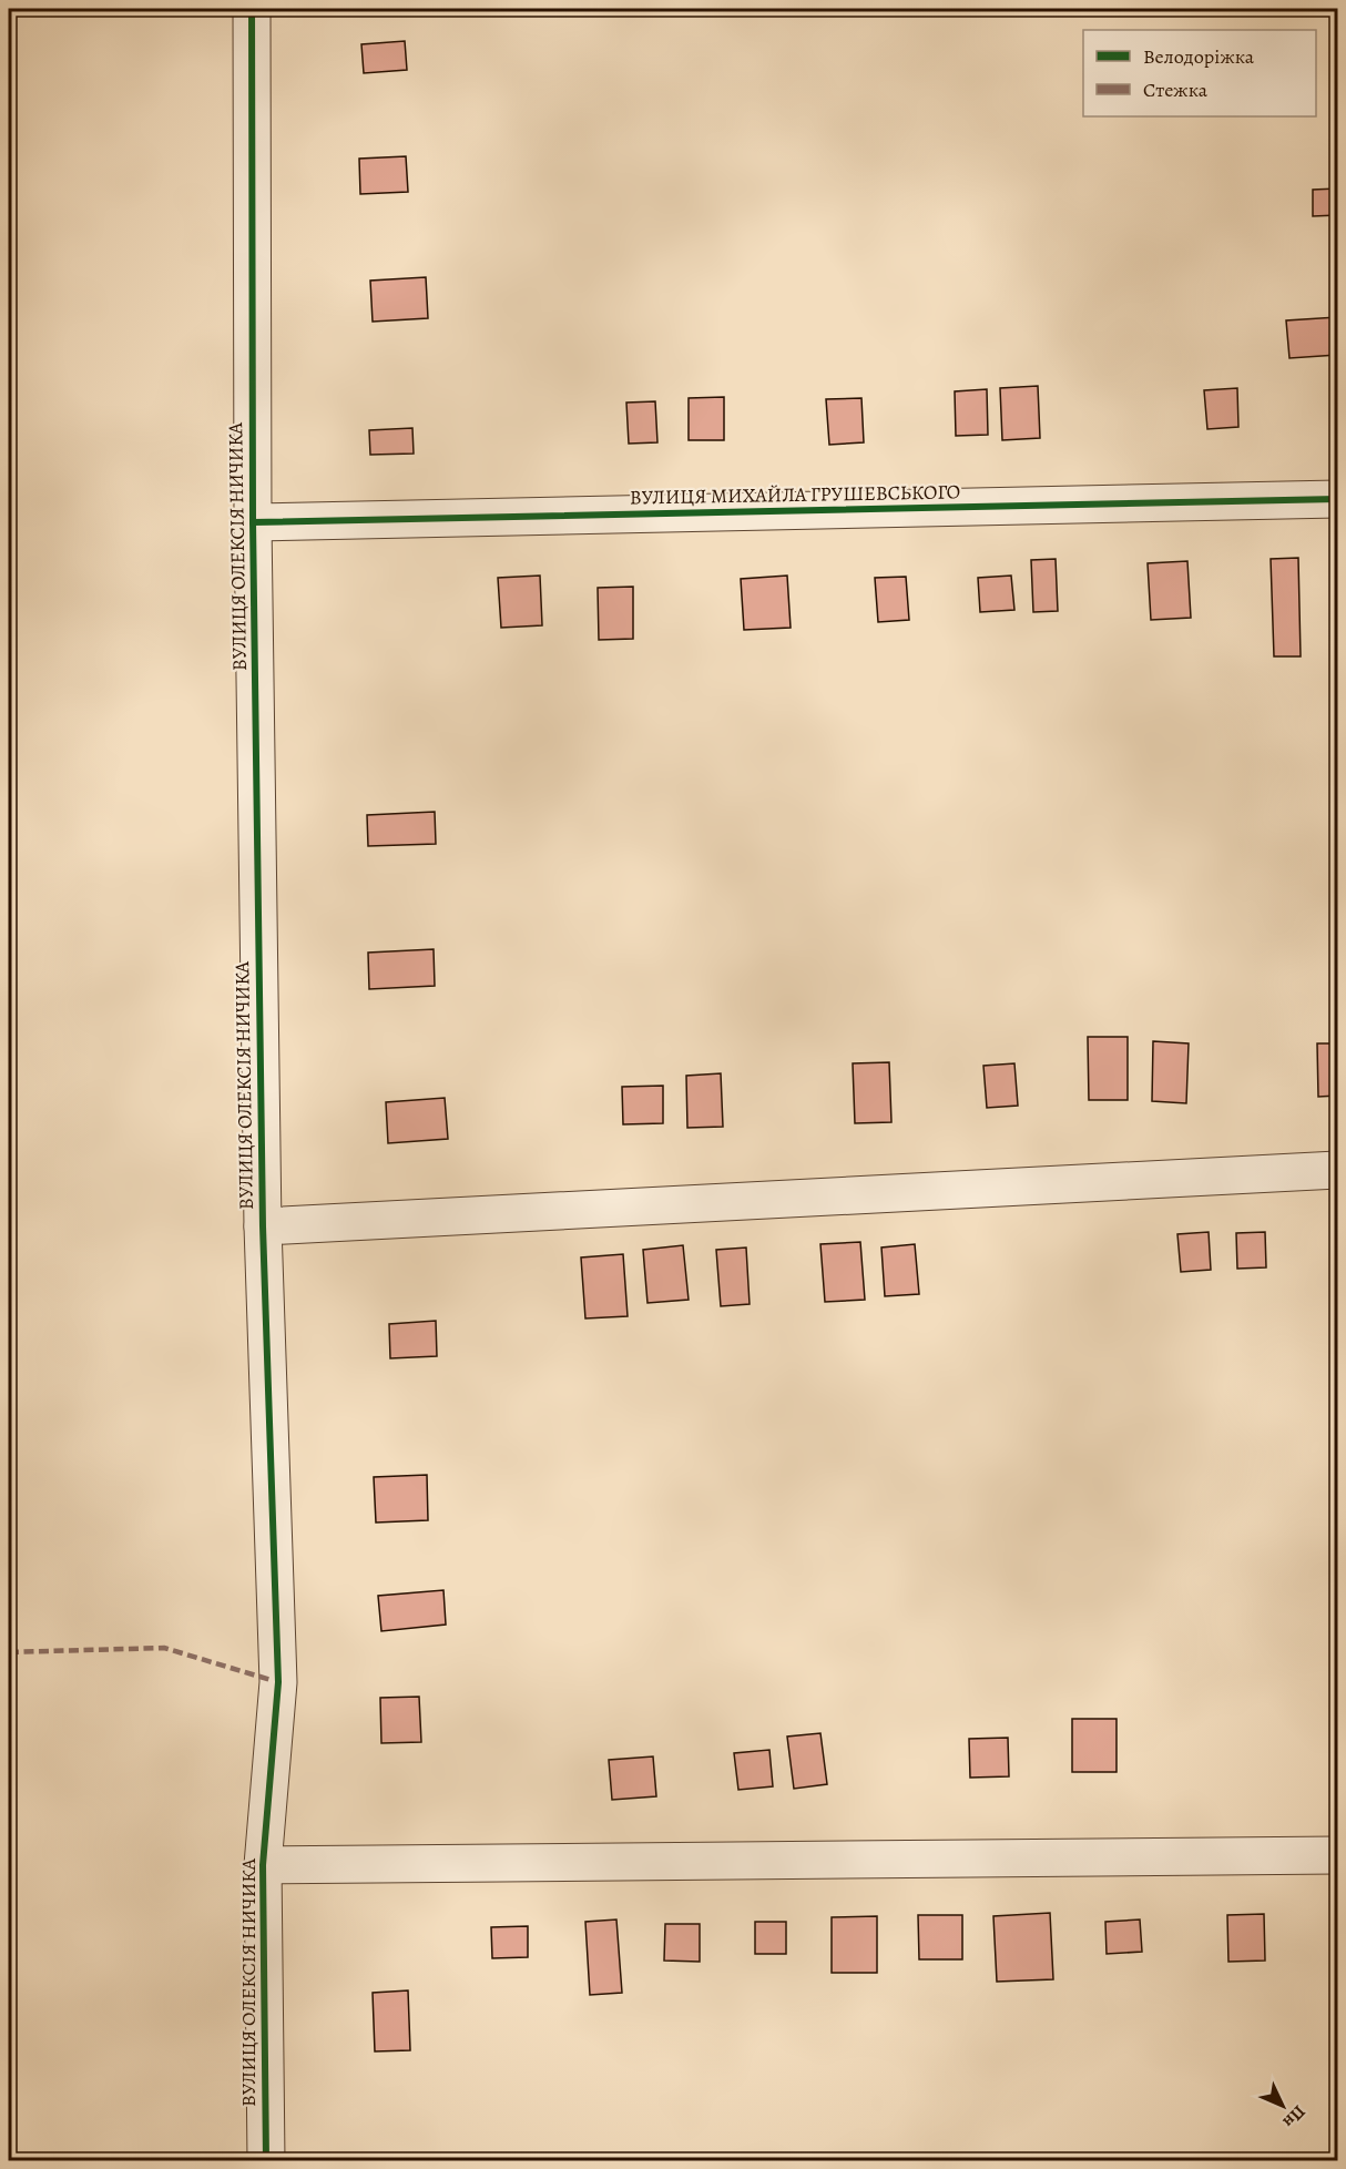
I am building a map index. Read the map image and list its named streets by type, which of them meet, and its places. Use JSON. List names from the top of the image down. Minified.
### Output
{"streets":{"street":["ВУЛИЦЯ МИХАЙЛА ГРУШЕВСЬКОГО","ВУЛИЦЯ ОЛЕКСІЯ НИЧИКА"]},"crossings":[["ВУЛИЦЯ МИХАЙЛА ГРУШЕВСЬКОГО","ВУЛИЦЯ ОЛЕКСІЯ НИЧИКА"]],"legend":["Велодоріжка","Стежка"],"north":"bottom right"}
